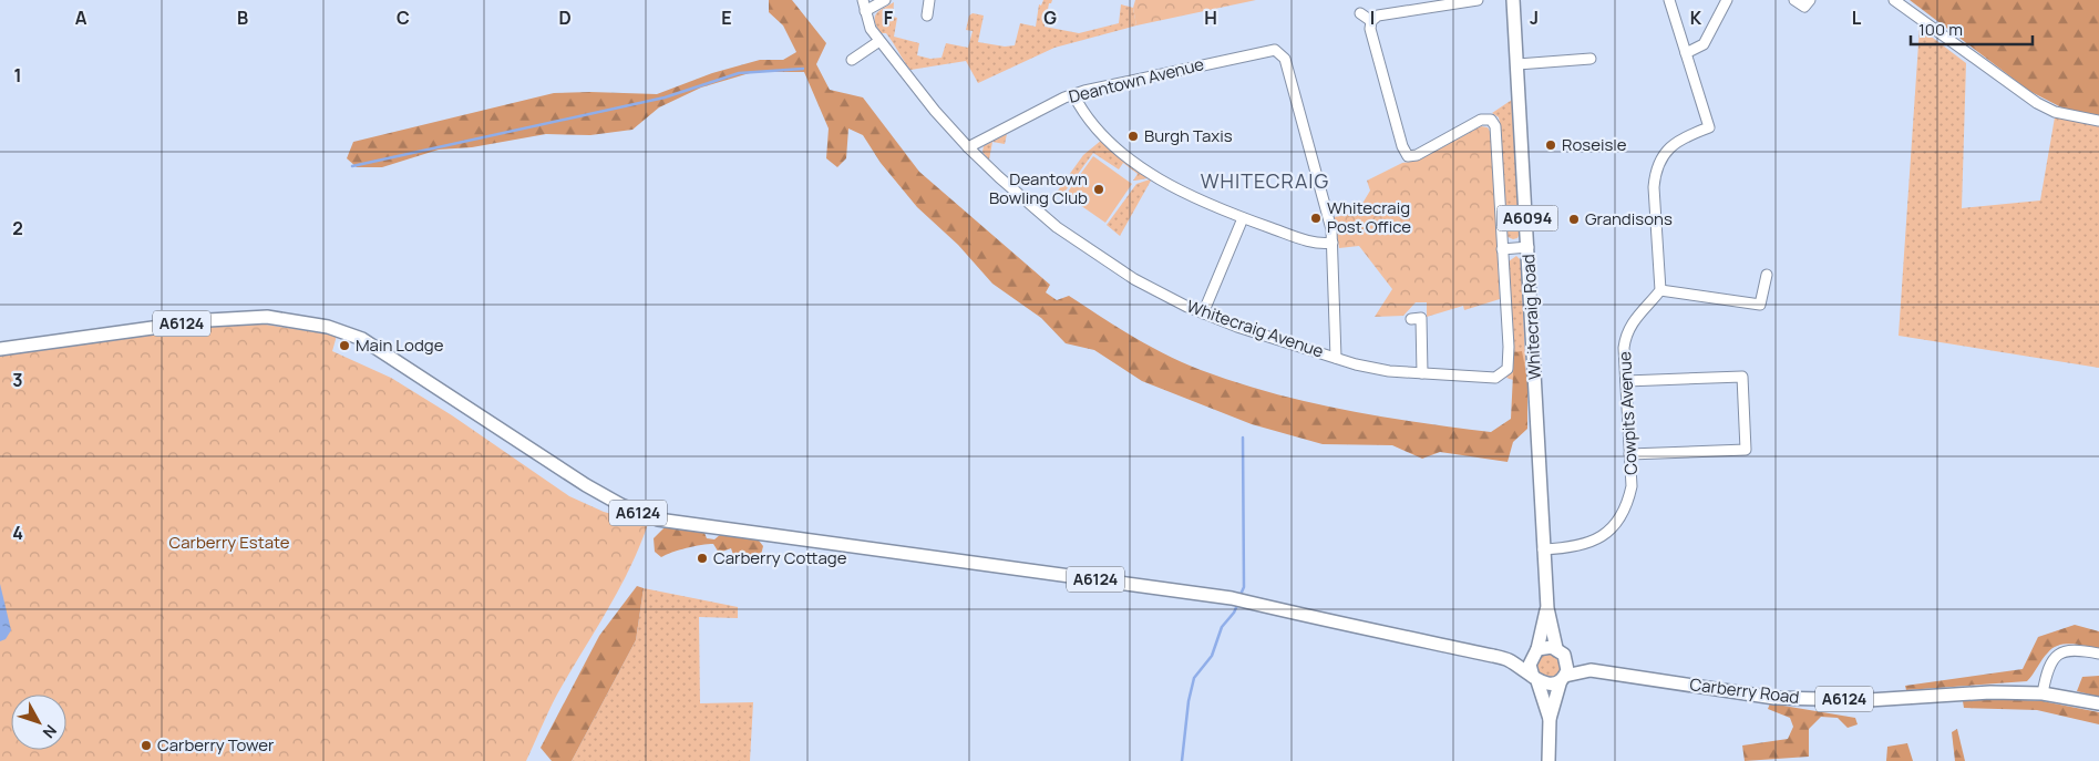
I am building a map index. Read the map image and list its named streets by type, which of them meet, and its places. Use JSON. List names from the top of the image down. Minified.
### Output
{"streets":{"main road":["A6094","Whitecraig Road","A6124","Carberry Road"],"street":["Deantown Avenue","Whitecraig Avenue","Cowpits Avenue"]},"crossings":[["Deantown Avenue","Whitecraig Avenue"],["A6094","Whitecraig Road"],["A6094","A6124"],["A6094","Cowpits Avenue"],["A6094","Carberry Road"],["Whitecraig Road","Cowpits Avenue"],["A6124","Carberry Road"]],"districts":["WHITECRAIG"],"parks":["Carberry Estate"],"places":["Burgh Taxis","Roseisle","Deantown Bowling Club","Whitecraig Post Office","Grandisons","Main Lodge","Carberry Cottage","Carberry Tower"],"scale_bar":"100 m","north":"bottom right","grid":{"columns":["A","B","C","D","E","F","G","H","I","J","K","L"],"rows":["1","2","3","4"]}}
